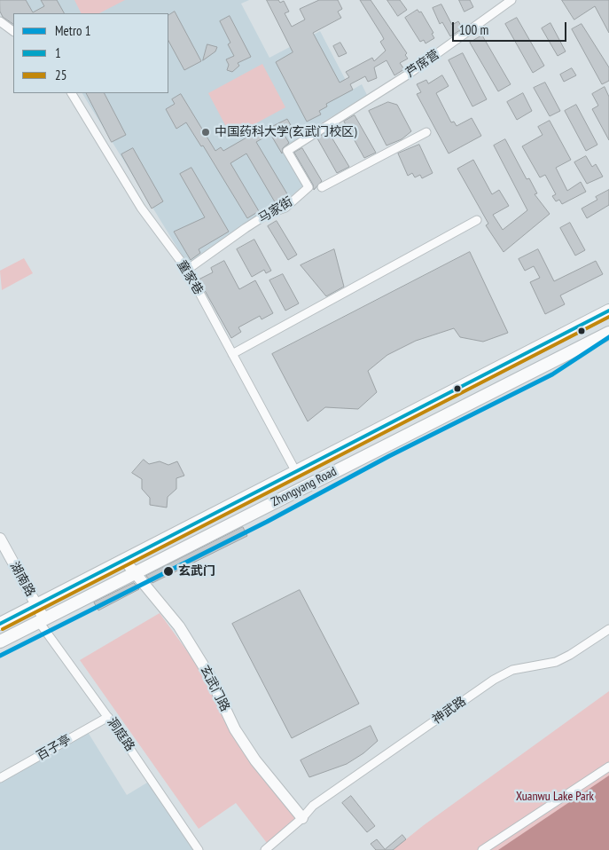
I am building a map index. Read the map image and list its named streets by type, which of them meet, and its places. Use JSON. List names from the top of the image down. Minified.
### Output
{"streets":{"main road":["Zhongyang Road"],"street":["芦席营","马家街","童家巷","湖南路","玄武门路","神武路","洞庭路","百子亭"]},"crossings":[["芦席营","马家街"],["马家街","童家巷"],["童家巷","Zhongyang Road"],["Zhongyang Road","湖南路"],["Zhongyang Road","玄武门路"],["Zhongyang Road","洞庭路"],["湖南路","洞庭路"],["玄武门路","神武路"],["洞庭路","百子亭"]],"parks":["Xuanwu Lake Park"],"places":["中国药科大学(玄武门校区)","玄武门"],"lines":["transit line 1","transit line 25","metro line 1"],"legend":["Metro 1","1","25"],"scale_bar":"100 m"}
